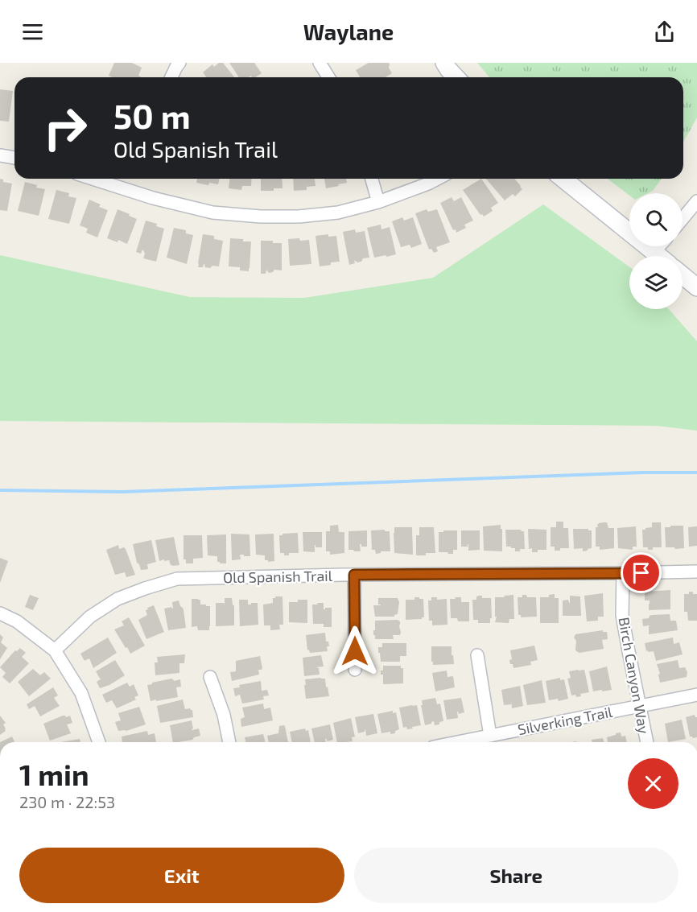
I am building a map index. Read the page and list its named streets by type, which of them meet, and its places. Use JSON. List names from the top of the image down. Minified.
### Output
{"streets":{"street":["Old Spanish Trail","Birch Canyon Way","Silverking Trail"]},"crossings":[["Old Spanish Trail","Birch Canyon Way"],["Birch Canyon Way","Silverking Trail"]],"page":{"header":"Waylane","turn":["50 m","Old Spanish Trail"],"heading":["1 min","230 m · 22:53"],"buttons":["Exit","Share"]}}
